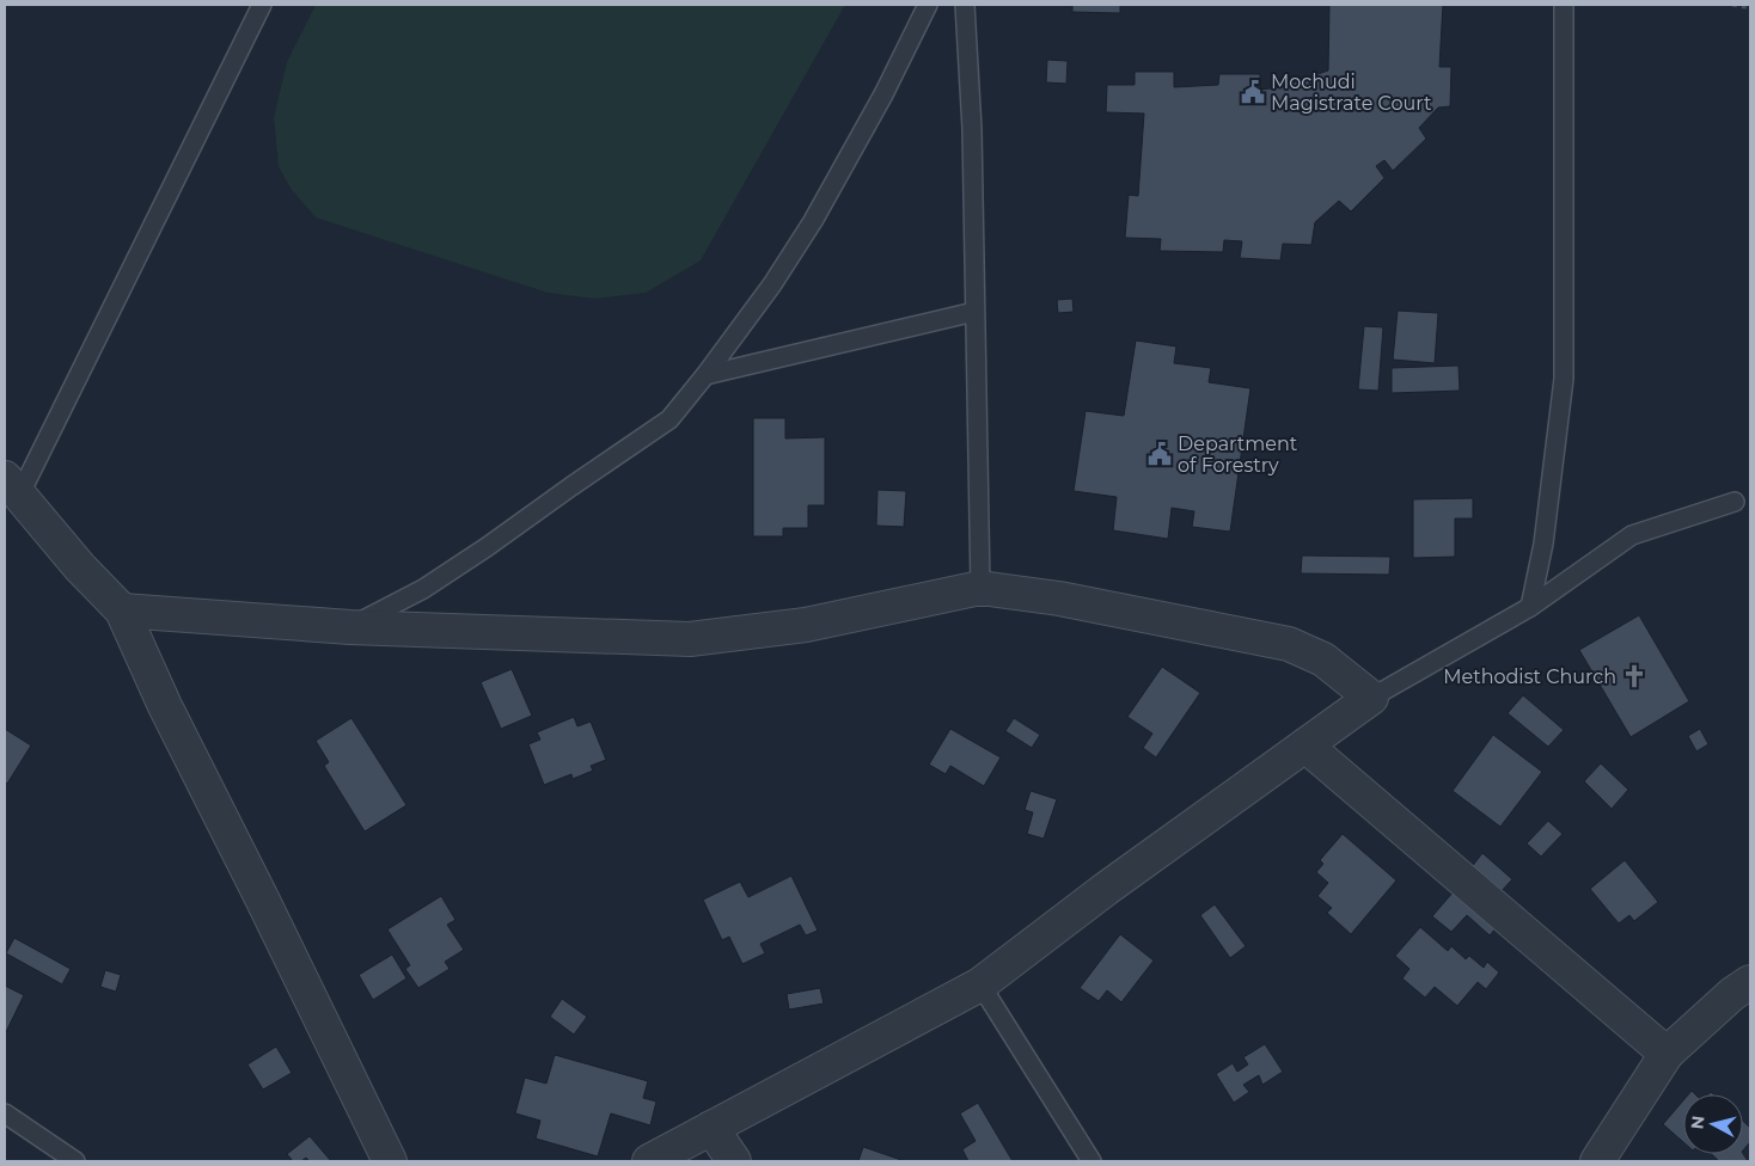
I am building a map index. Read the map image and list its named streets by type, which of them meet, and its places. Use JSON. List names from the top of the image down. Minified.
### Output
{"places":{"public building":["Mochudi Magistrate Court","Department of Forestry"],"church":["Methodist Church"]},"north":"left"}
